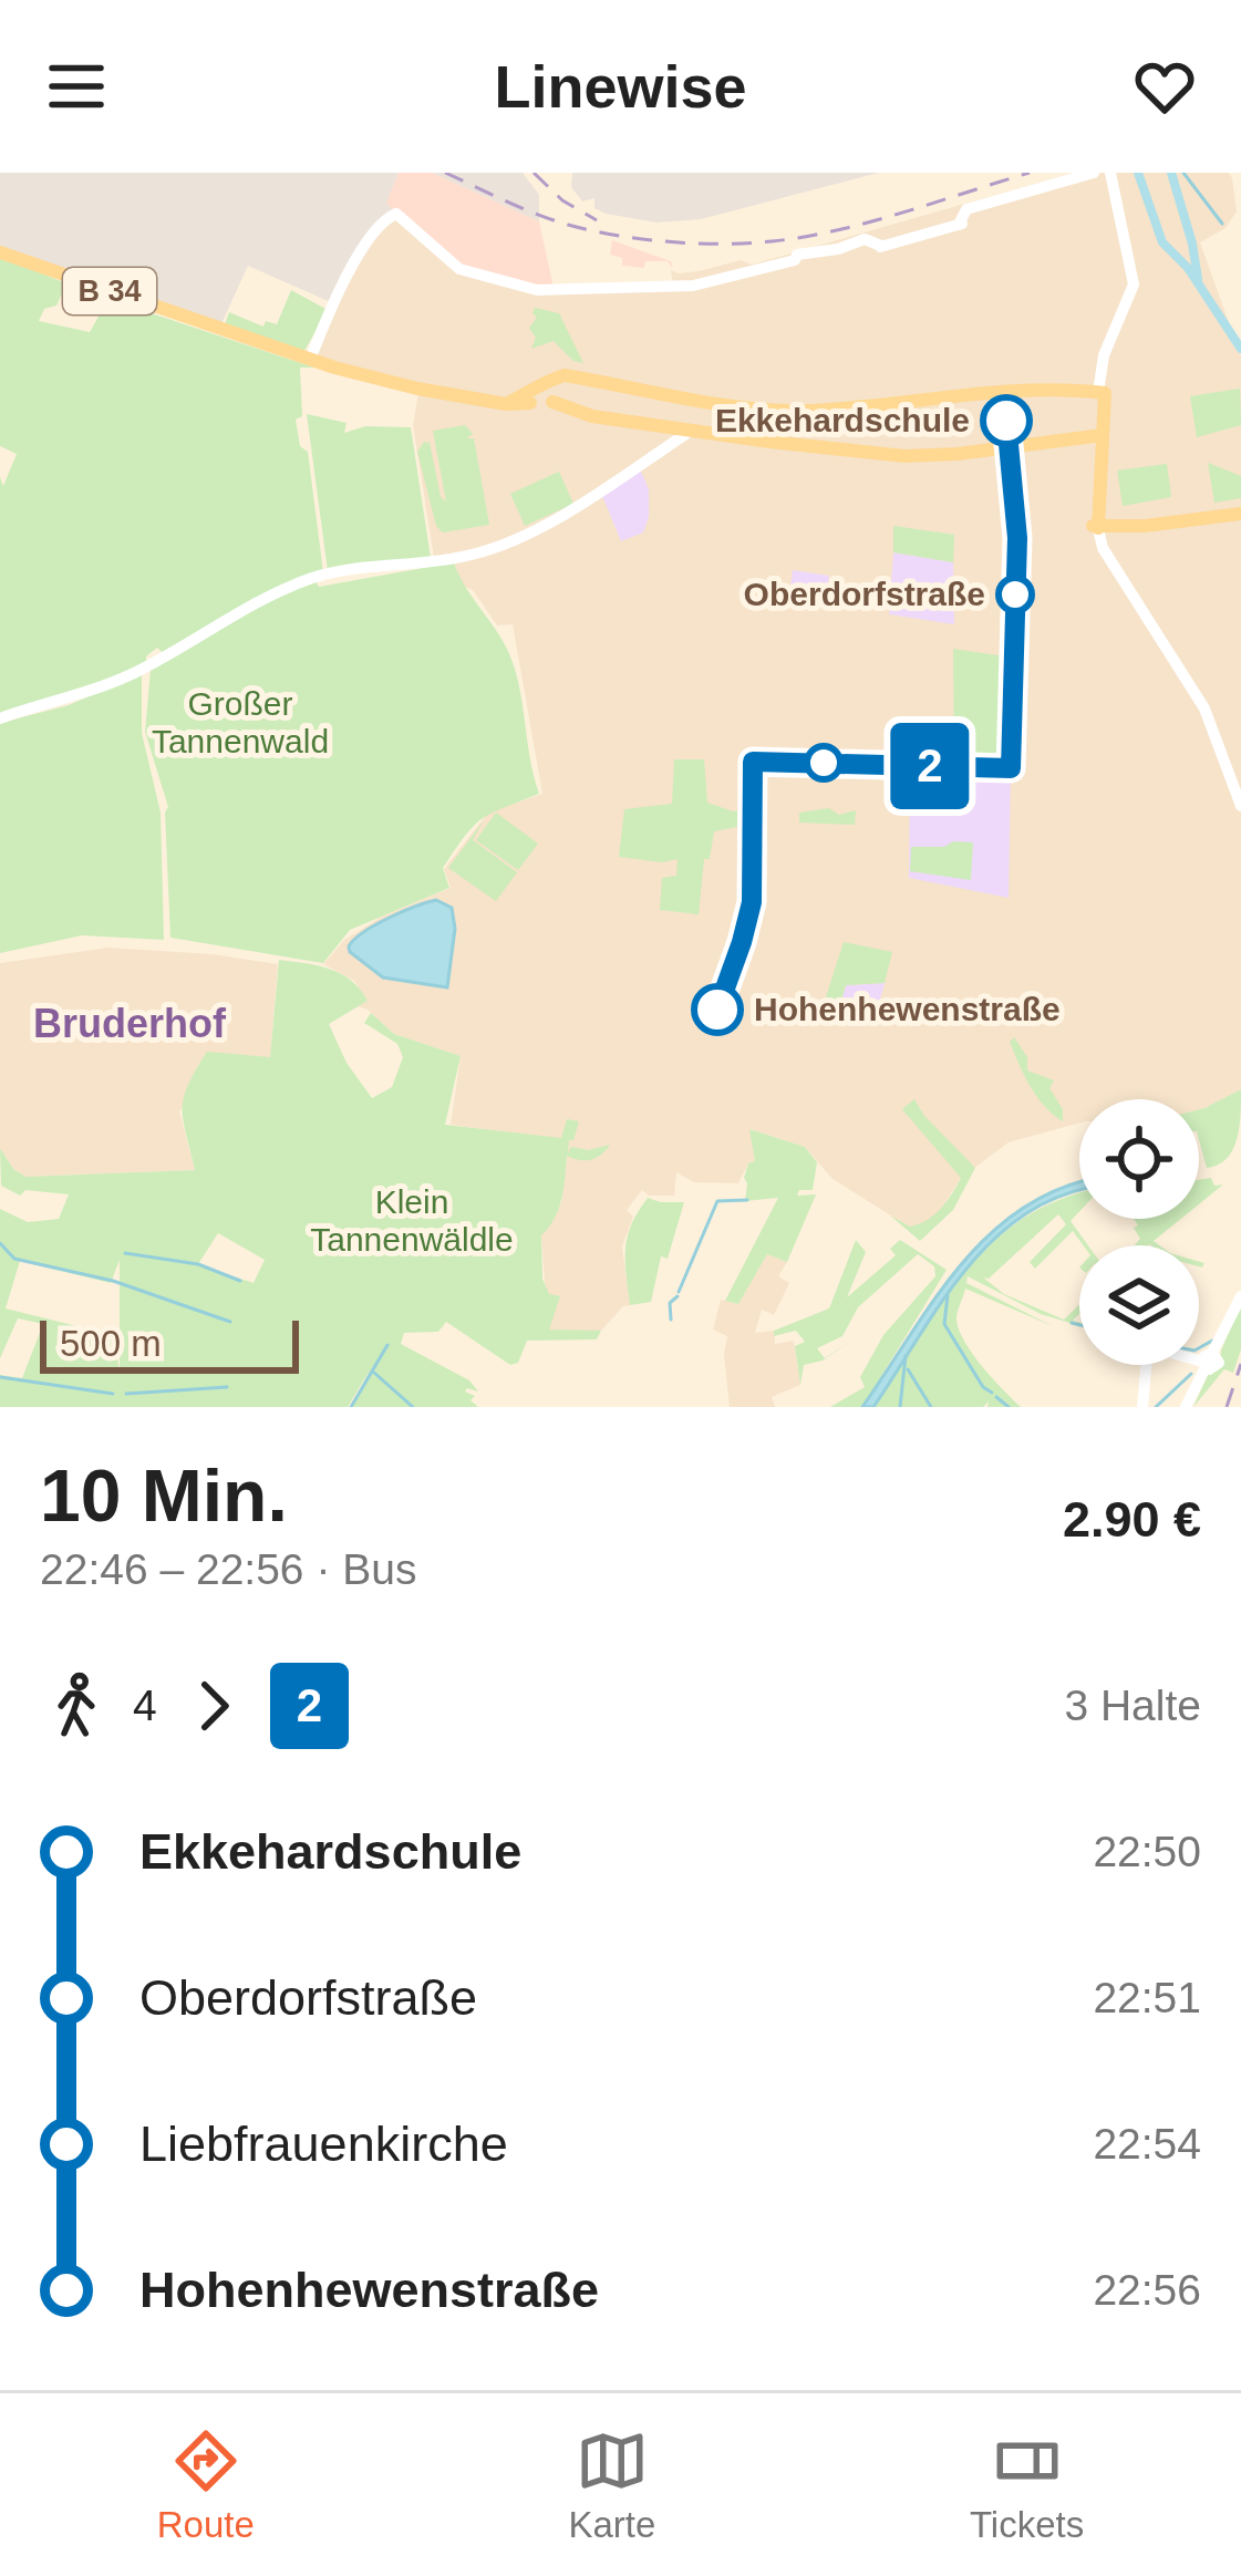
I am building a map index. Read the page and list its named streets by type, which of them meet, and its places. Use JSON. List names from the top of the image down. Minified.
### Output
{"streets":{"main road":["B 34"]},"districts":["Bruderhof"],"parks":["Großer Tannenwald","Klein Tannenwäldle"],"places":["Ekkehardschule","Oberdorfstraße","Hohenhewenstraße"],"lines":["bus line 2"],"scale_bar":"500 m","page":{"header":"Linewise","on_map":"2","scale":"500 m","heading":["10 Min.","22:46 – 22:56 · Bus","2.90 €"],"legs":["4","2","3 Halte"],"list":[{"name":"Ekkehardschule","value":"22:50"},{"name":"Oberdorfstraße","value":"22:51"},{"name":"Liebfrauenkirche","value":"22:54"},{"name":"Hohenhewenstraße","value":"22:56"}],"tabs":["Route","Karte","Tickets"]}}
